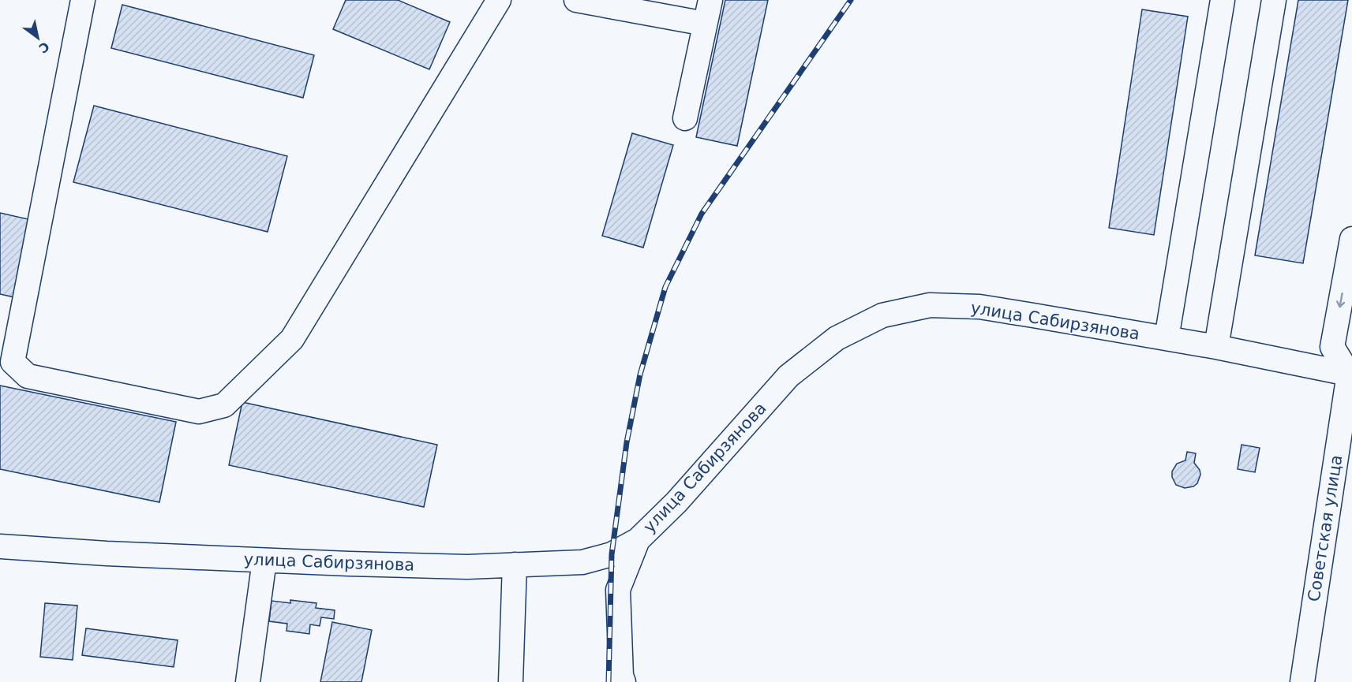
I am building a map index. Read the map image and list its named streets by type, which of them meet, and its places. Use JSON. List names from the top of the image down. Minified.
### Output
{"streets":{"street":["улица Сабирзянова","Советская улица"]},"crossings":[["улица Сабирзянова","Советская улица"]],"north":"bottom right"}
